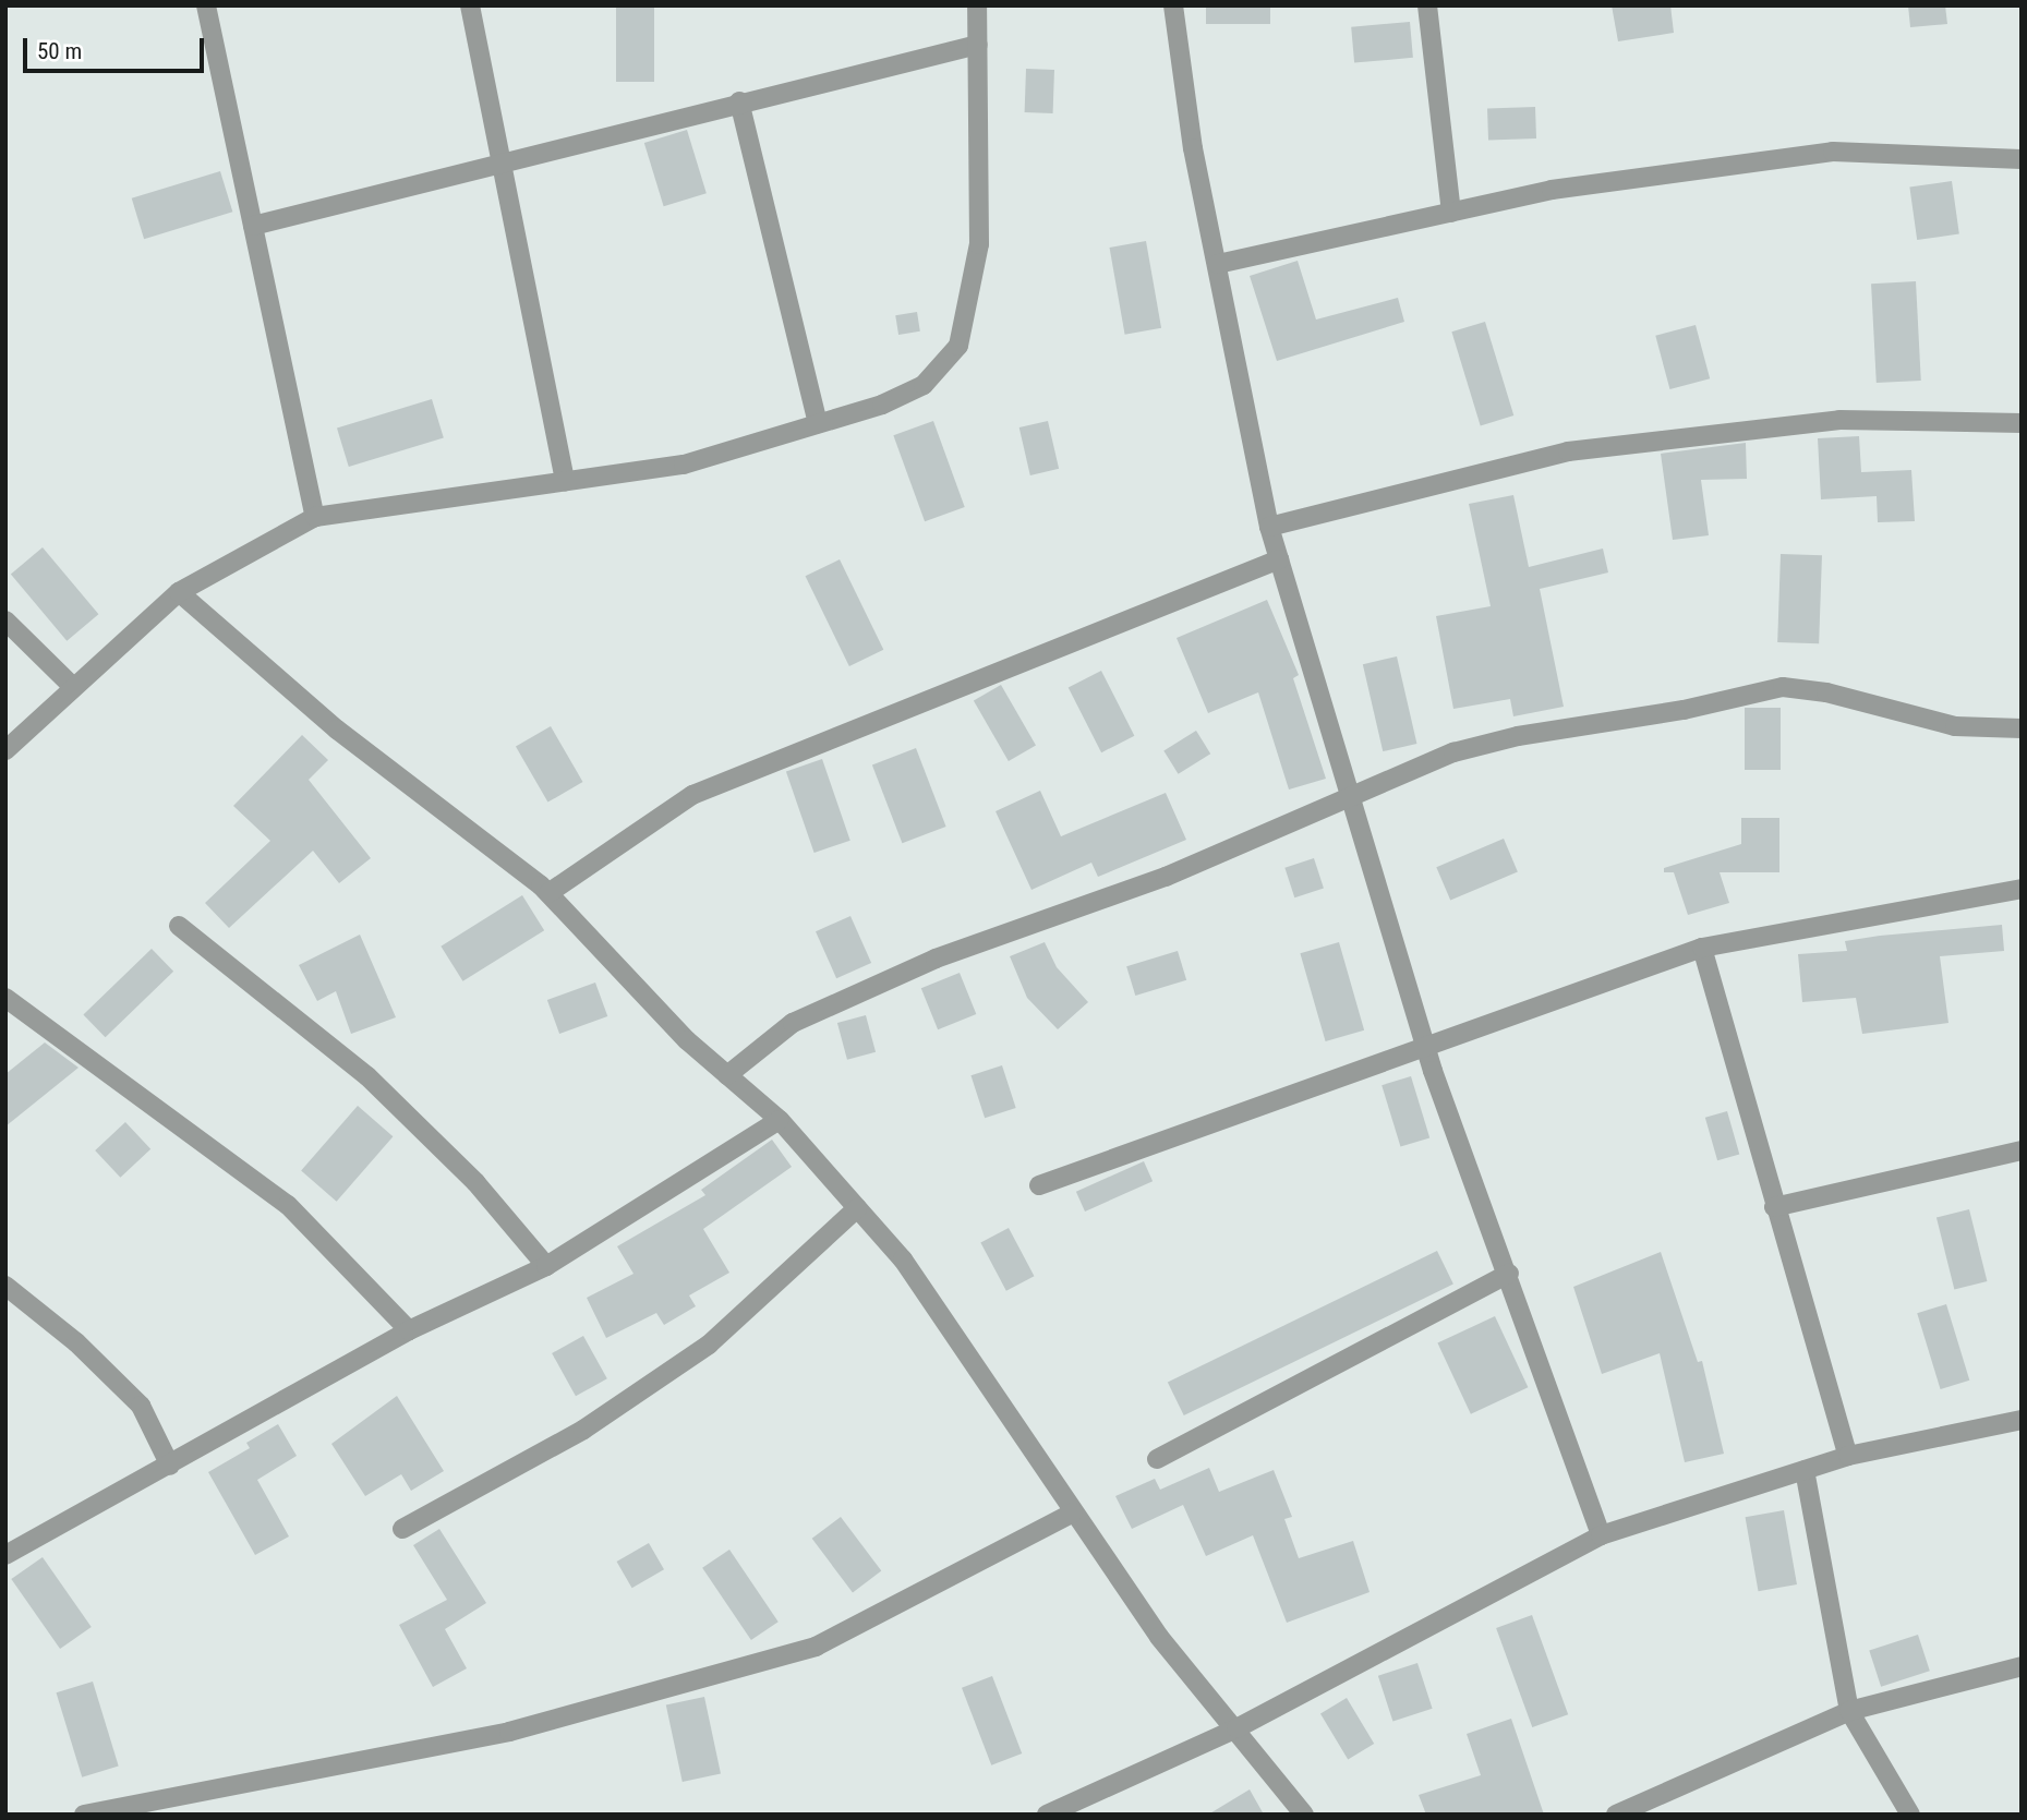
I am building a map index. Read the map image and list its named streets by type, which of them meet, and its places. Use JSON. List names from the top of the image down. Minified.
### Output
{"scale_bar":"50 m"}
